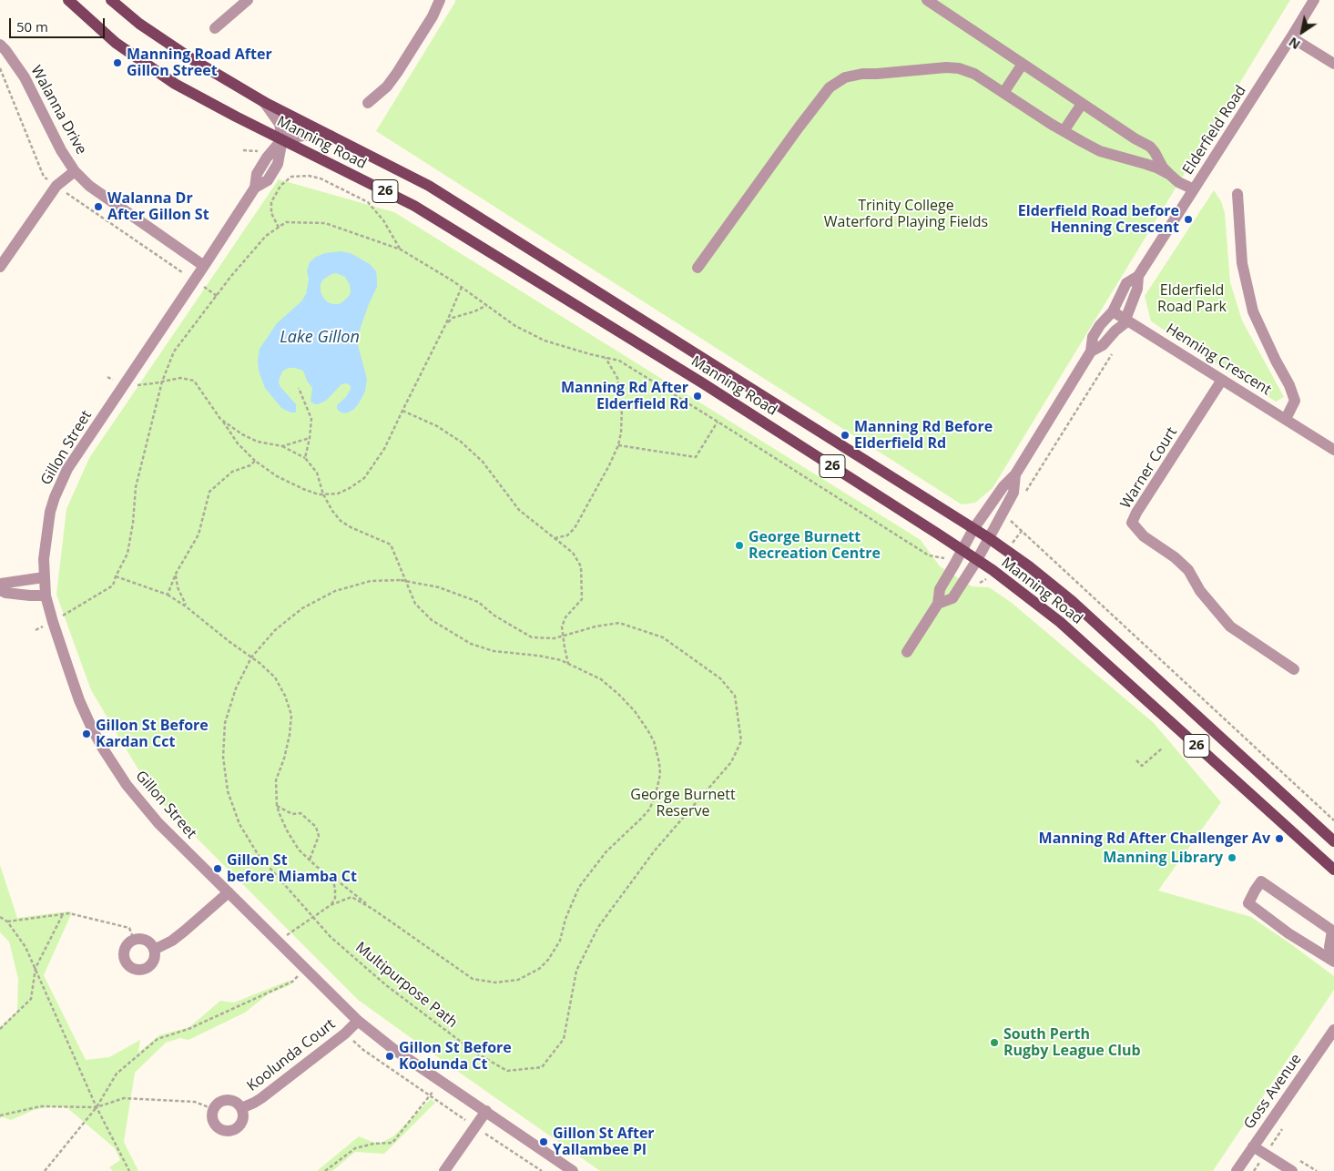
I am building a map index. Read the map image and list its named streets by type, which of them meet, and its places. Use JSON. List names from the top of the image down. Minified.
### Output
{"streets":{"main road":["Manning Road","26"],"street":["Walanna Drive","Elderfield Road","Henning Crescent","Gillon Street","Warner Court","Koolunda Court","Goss Avenue"],"path":["Multipurpose Path"]},"crossings":[["Walanna Drive","Gillon Street"],["Elderfield Road","Manning Road"],["Elderfield Road","Henning Crescent"],["Manning Road","Gillon Street"],["Henning Crescent","Warner Court"],["Gillon Street","Koolunda Court"]],"water":["Lake Gillon"],"parks":["Trinity College Waterford Playing Fields","Elderfield Road Park","George Burnett Reserve"],"places":["Manning Road After Gillon Street","Walanna Dr After Gillon St","Elderfield Road before Henning Crescent","Manning Rd After Elderfield Rd","Manning Rd Before Elderfield Rd","George Burnett Recreation Centre","Gillon St Before Kardan Cct","Manning Rd After Challenger Av","Manning Library","Gillon St before Miamba Ct","South Perth Rugby League Club","Gillon St Before Koolunda Ct","Gillon St After Yallambee Pl"],"scale_bar":"50 m","north":"bottom left"}
